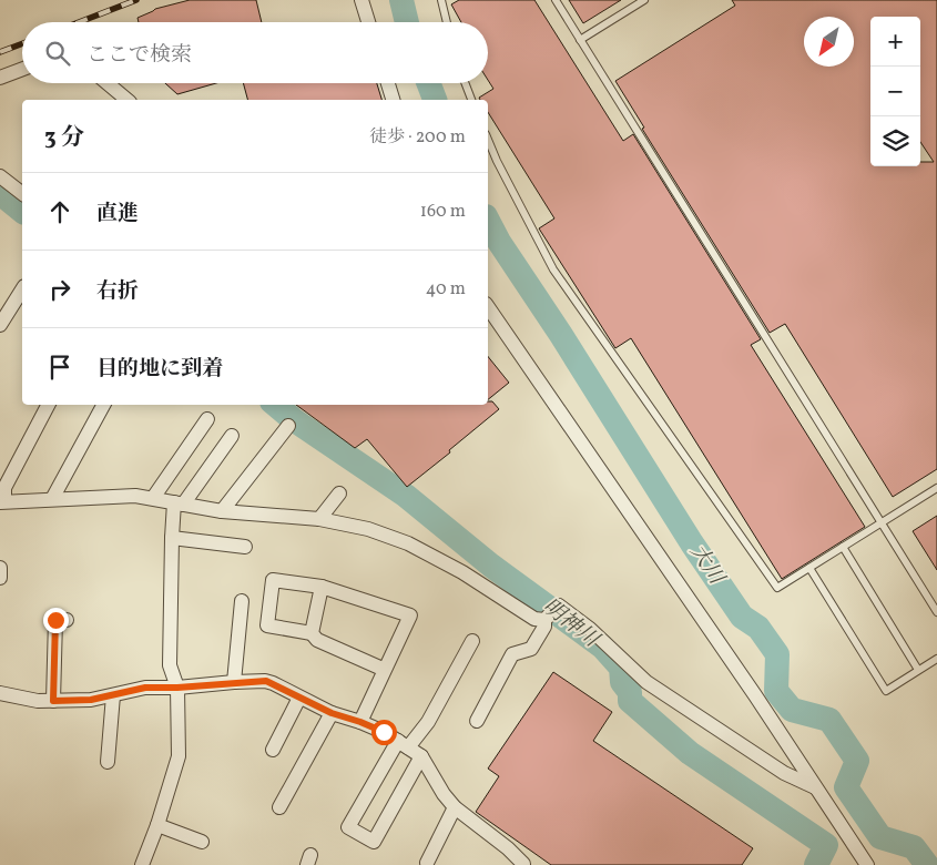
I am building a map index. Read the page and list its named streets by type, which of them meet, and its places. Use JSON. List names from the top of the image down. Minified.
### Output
{"water":["大川","明神川"],"north":"bottom left","page":{"map_buttons":["+","−"],"search":"ここで検索","heading":["3 分","徒歩 · 200 m"],"list":[["直進","160 m"],["右折","40 m"],"目的地に到着"]}}
